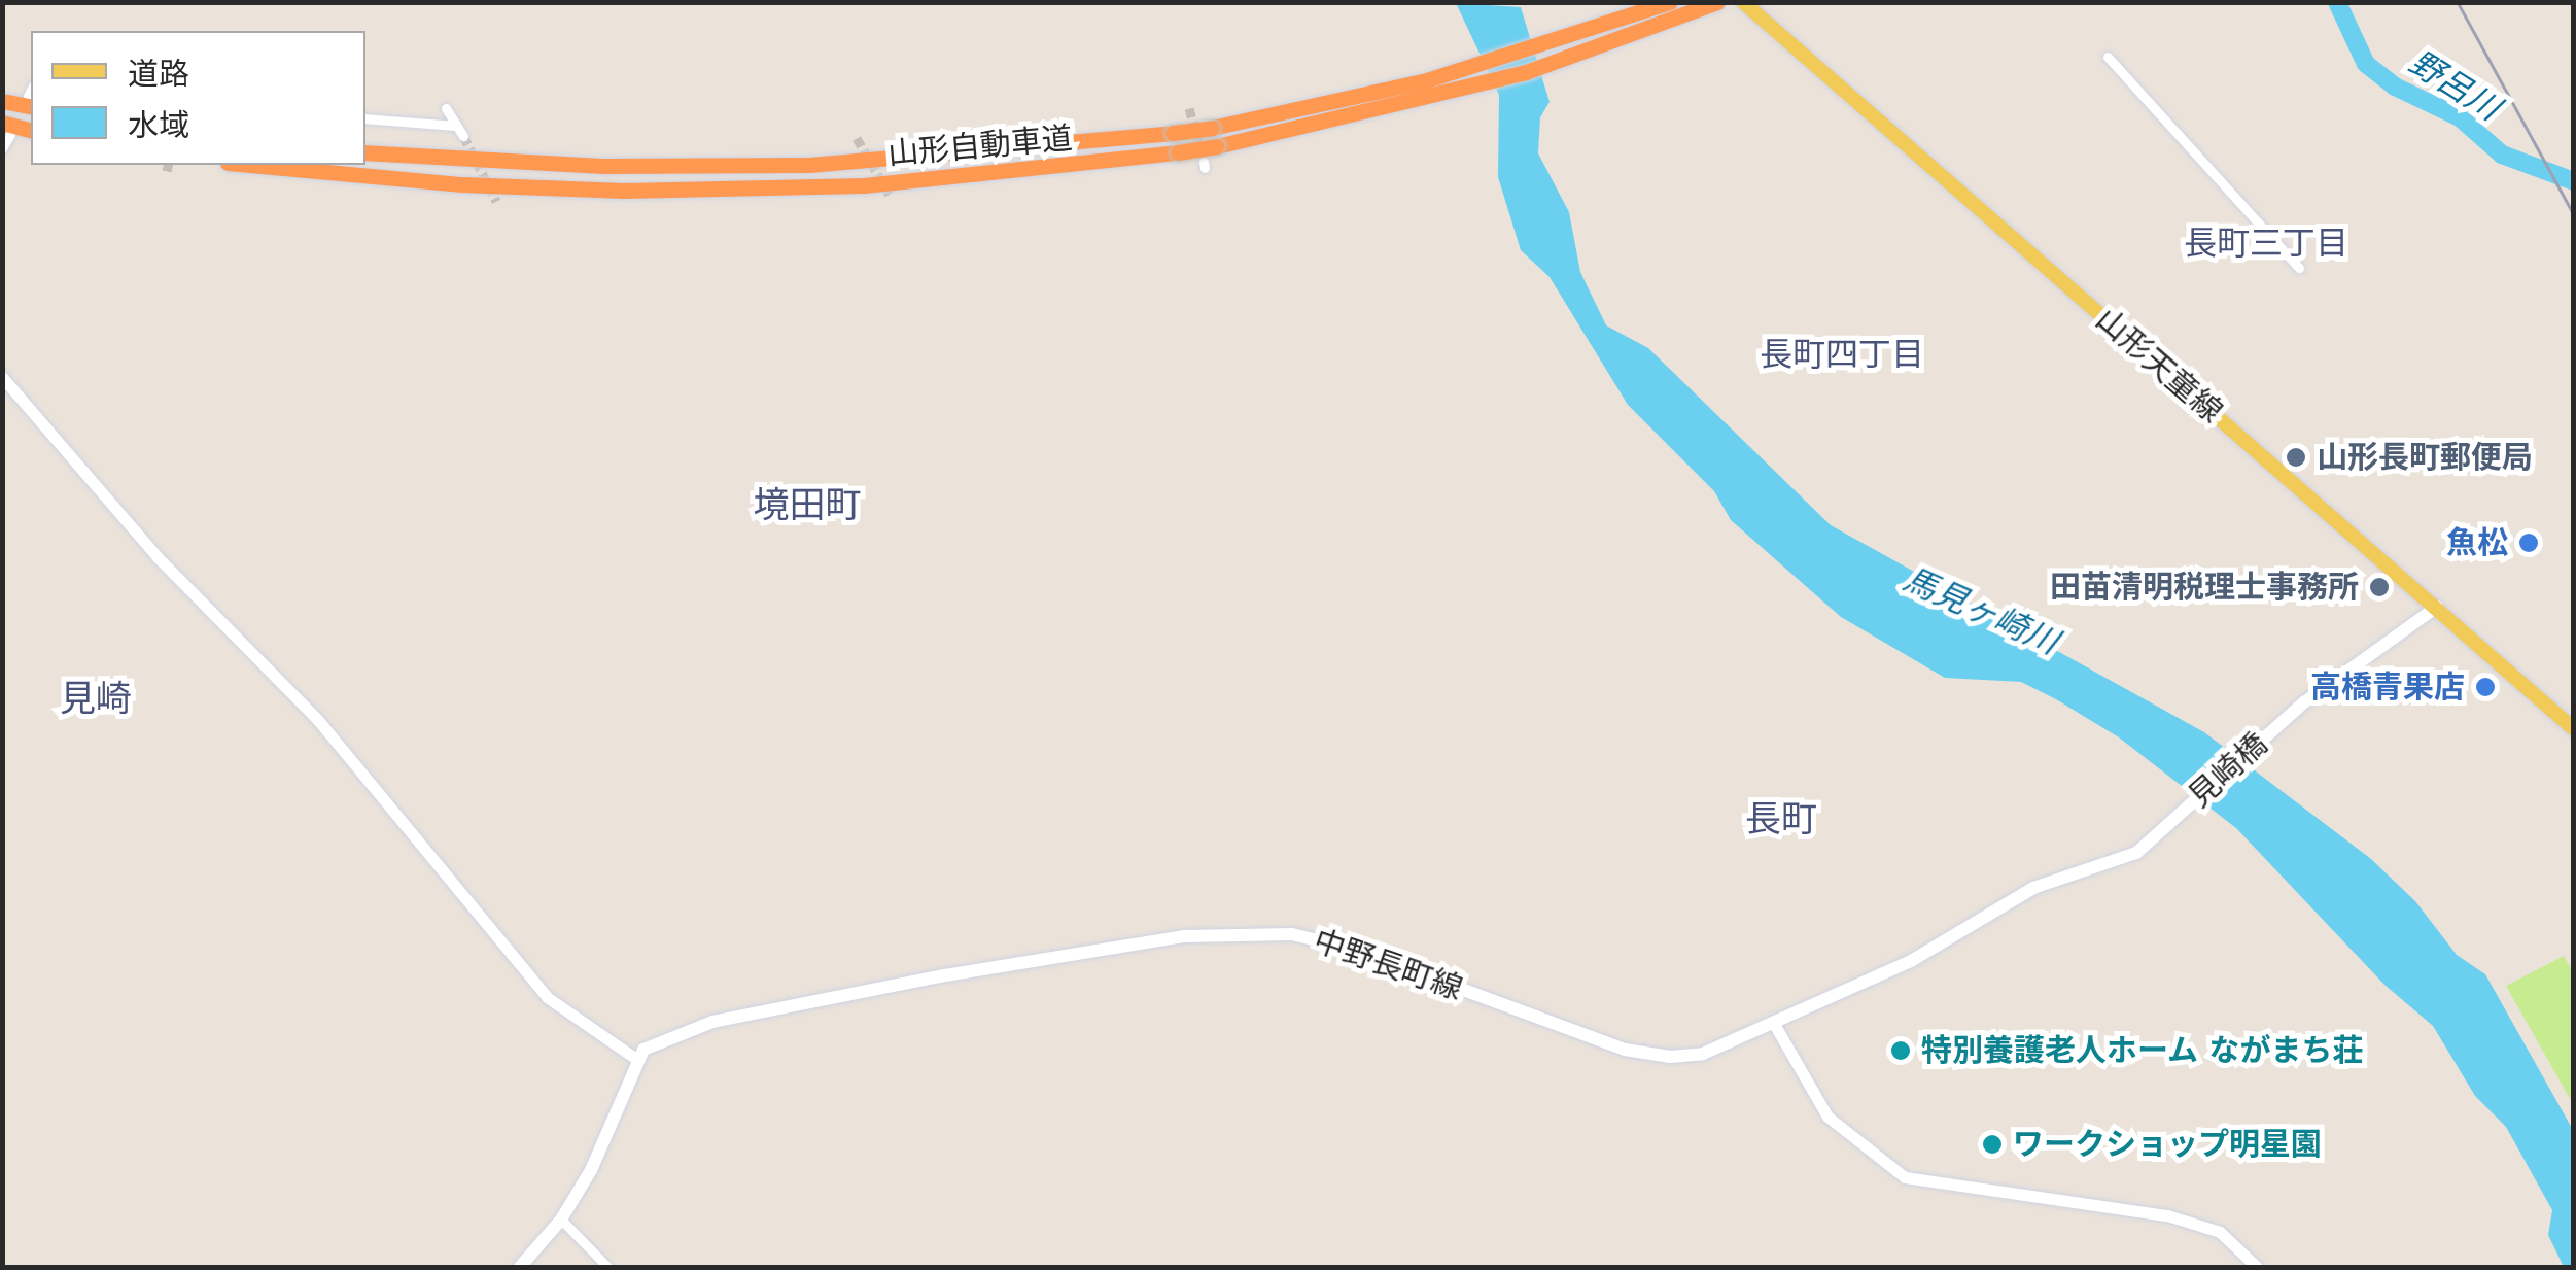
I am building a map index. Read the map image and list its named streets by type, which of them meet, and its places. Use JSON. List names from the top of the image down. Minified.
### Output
{"streets":{"highway":["山形自動車道"],"main road":["山形天童線","見崎橋","中野長町線"]},"crossings":[["山形天童線","見崎橋"],["見崎橋","中野長町線"]],"districts":["長町三丁目","長町四丁目","境田町","見崎","長町"],"water":["野呂川","馬見ヶ崎川"],"places":["山形長町郵便局","魚松","田苗清明税理士事務所","高橋青果店","特別養護老人ホーム ながまち荘","ワークショップ明星園"],"legend":["道路","水域"]}
